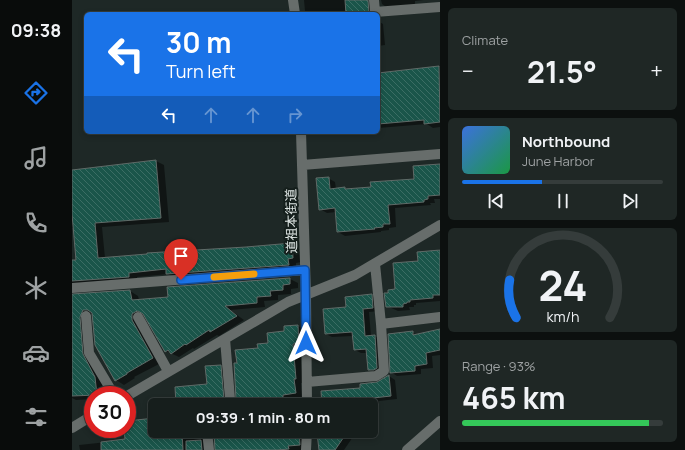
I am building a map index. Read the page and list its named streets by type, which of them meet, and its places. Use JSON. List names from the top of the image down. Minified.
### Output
{"streets":{"street":["道祖本街道"]},"page":{"tabs":"09:38","tile":["Climate",["Range · 93%","465 km"]],"turn":["30 m","Turn left"],"heat":["−","21.5°","+"],"song":["Northbound","June Harbor"],"limit":"30","trip":"09:39 · 1 min · 80 m","gauge":["24","km/h"]}}
